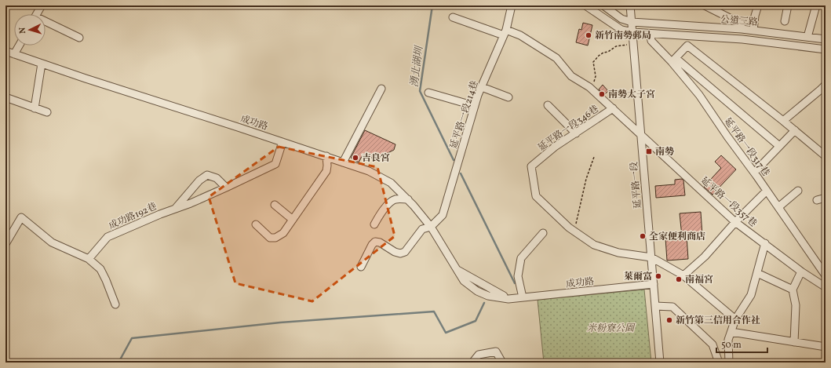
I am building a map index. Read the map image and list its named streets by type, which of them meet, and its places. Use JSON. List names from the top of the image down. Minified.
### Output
{"streets":{"street":["公道三路","延平路一段214巷","成功路","延平路一段346巷","延平路一段317巷","延平路一段","延平路一段357巷","成功路192巷"]},"crossings":[["公道三路","延平路一段317巷"],["公道三路","延平路一段"],["延平路一段214巷","成功路"],["延平路一段214巷","延平路一段357巷"],["成功路","延平路一段"],["成功路","成功路192巷"],["延平路一段346巷","延平路一段"],["延平路一段346巷","延平路一段357巷"],["延平路一段","延平路一段357巷"]],"water":["湧北湖圳"],"parks":["米粉寮公園"],"places":{"other":["新竹南勢郵局","南勢太子宮","吉良宮","全家便利商店","萊爾富","南福宮","新竹第三信用合作社"],"transit":["南勢"]},"scale_bar":"50 m","north":"left"}
